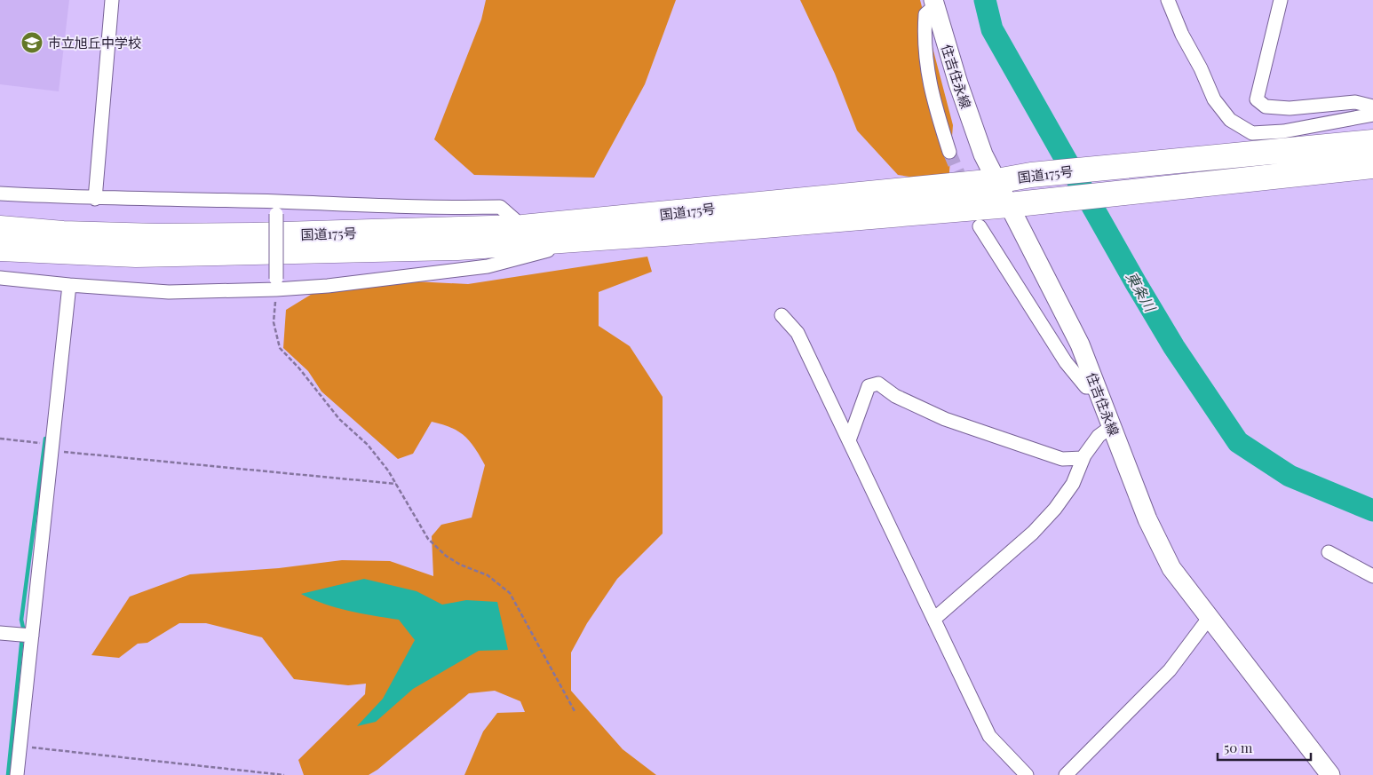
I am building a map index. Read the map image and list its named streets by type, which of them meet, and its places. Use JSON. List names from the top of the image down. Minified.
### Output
{"streets":{"highway":["国道175号"],"main road":["住吉住永線"]},"crossings":[["住吉住永線","国道175号"]],"water":["東条川"],"places":{"school or university":["市立旭丘中学校"]},"scale_bar":"50 m"}
